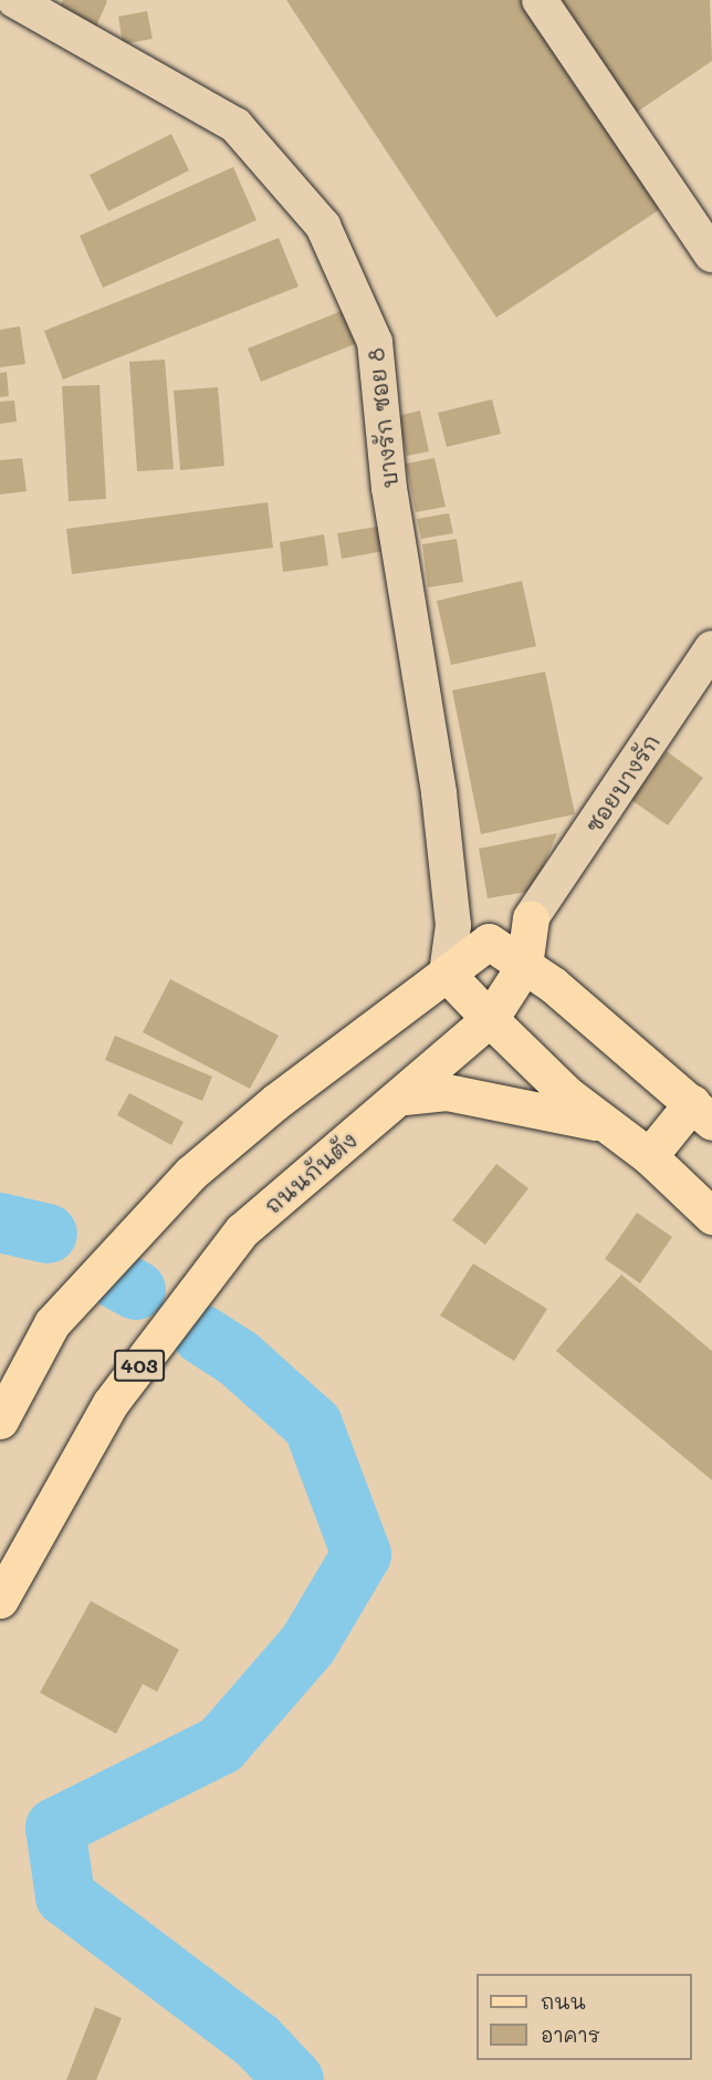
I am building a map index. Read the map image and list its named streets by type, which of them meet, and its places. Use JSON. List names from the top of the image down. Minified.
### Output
{"streets":{"main road":["ถนนกันตัง","403"],"street":["บางรัก ซอย 8","ซอยบางรัก"]},"legend":["ถนน","อาคาร"]}
